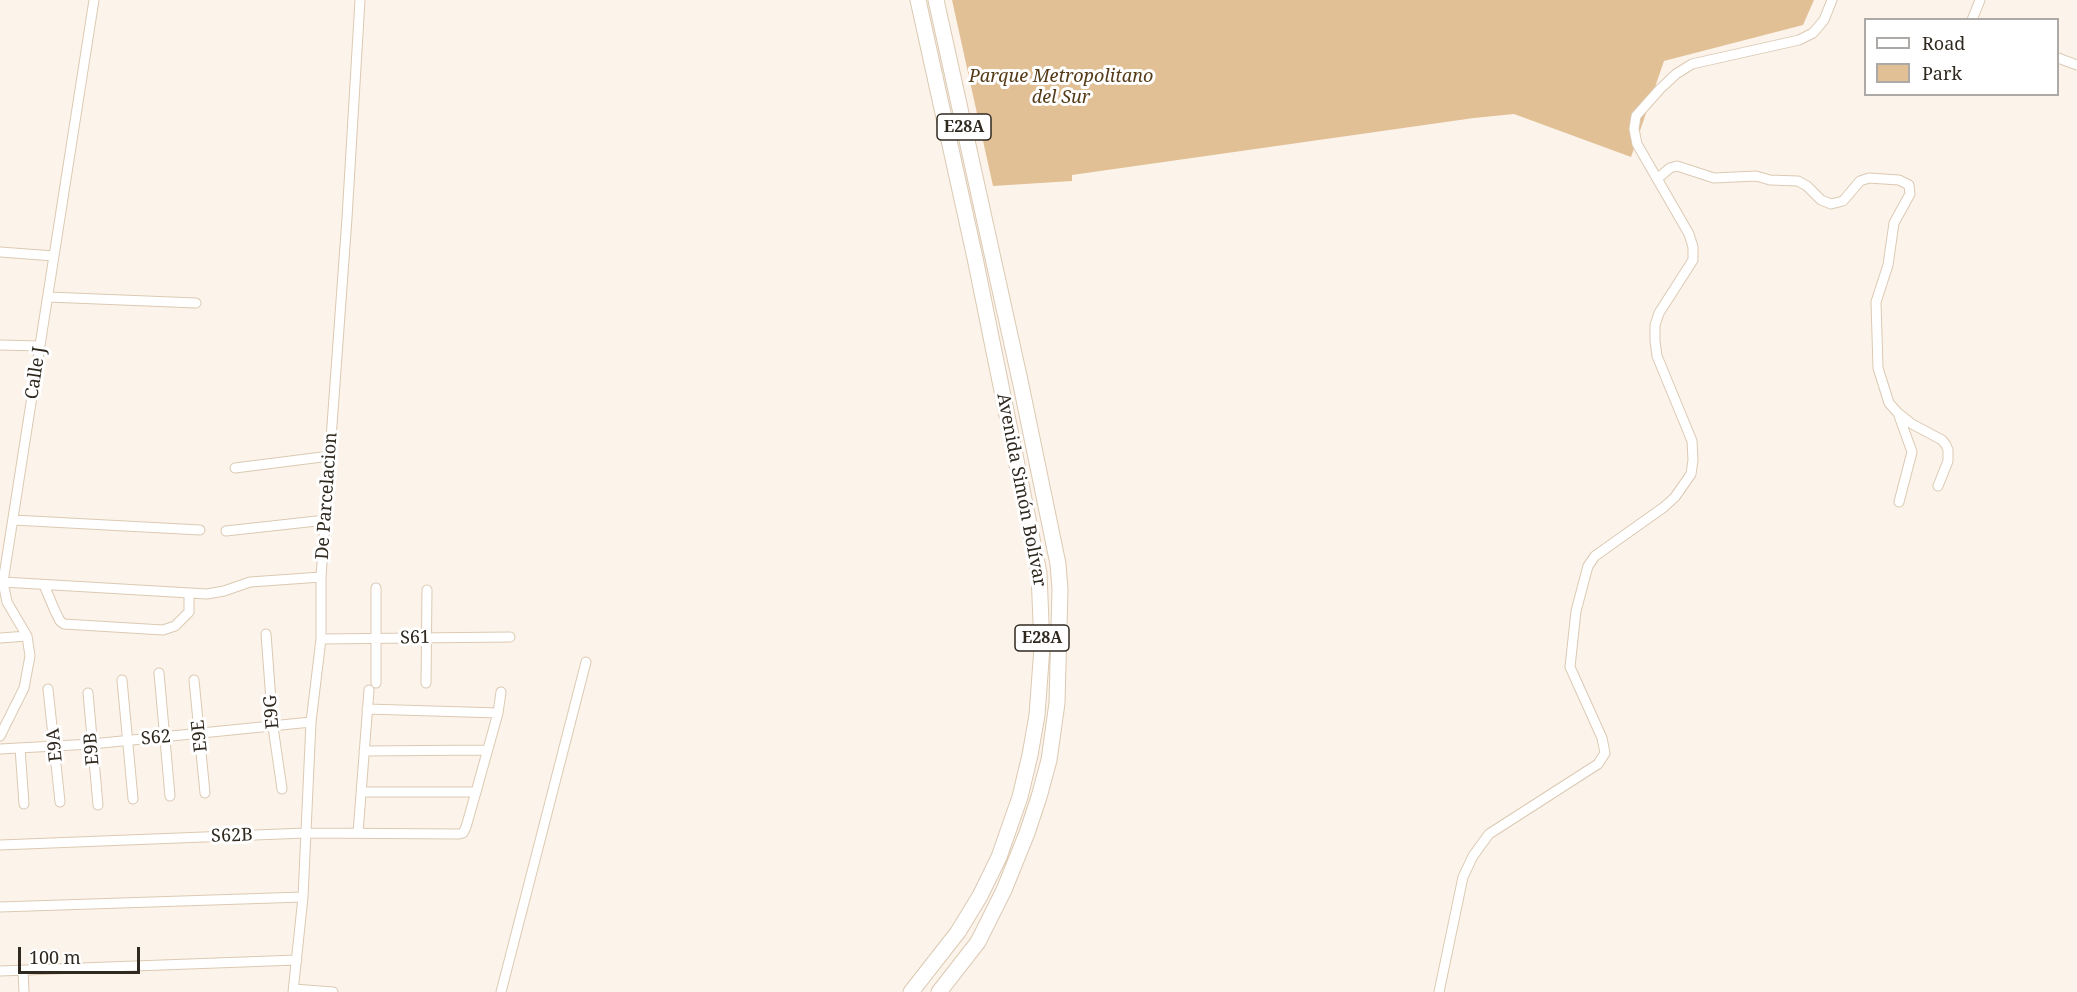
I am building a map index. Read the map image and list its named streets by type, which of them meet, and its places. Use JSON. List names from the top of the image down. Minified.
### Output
{"streets":{"highway":["E28A","Avenida Simón Bolívar"],"street":["Calle J","De Parcelacion","S61","E9G","E9E","S62","E9A","E9B","S62B"]},"crossings":[["De Parcelacion","S61"],["De Parcelacion","S62"],["De Parcelacion","S62B"],["E9G","S62"],["E9E","S62"],["S62","E9A"],["S62","E9B"]],"parks":["Parque Metropolitano del Sur"],"legend":["Road","Park"],"scale_bar":"100 m"}
